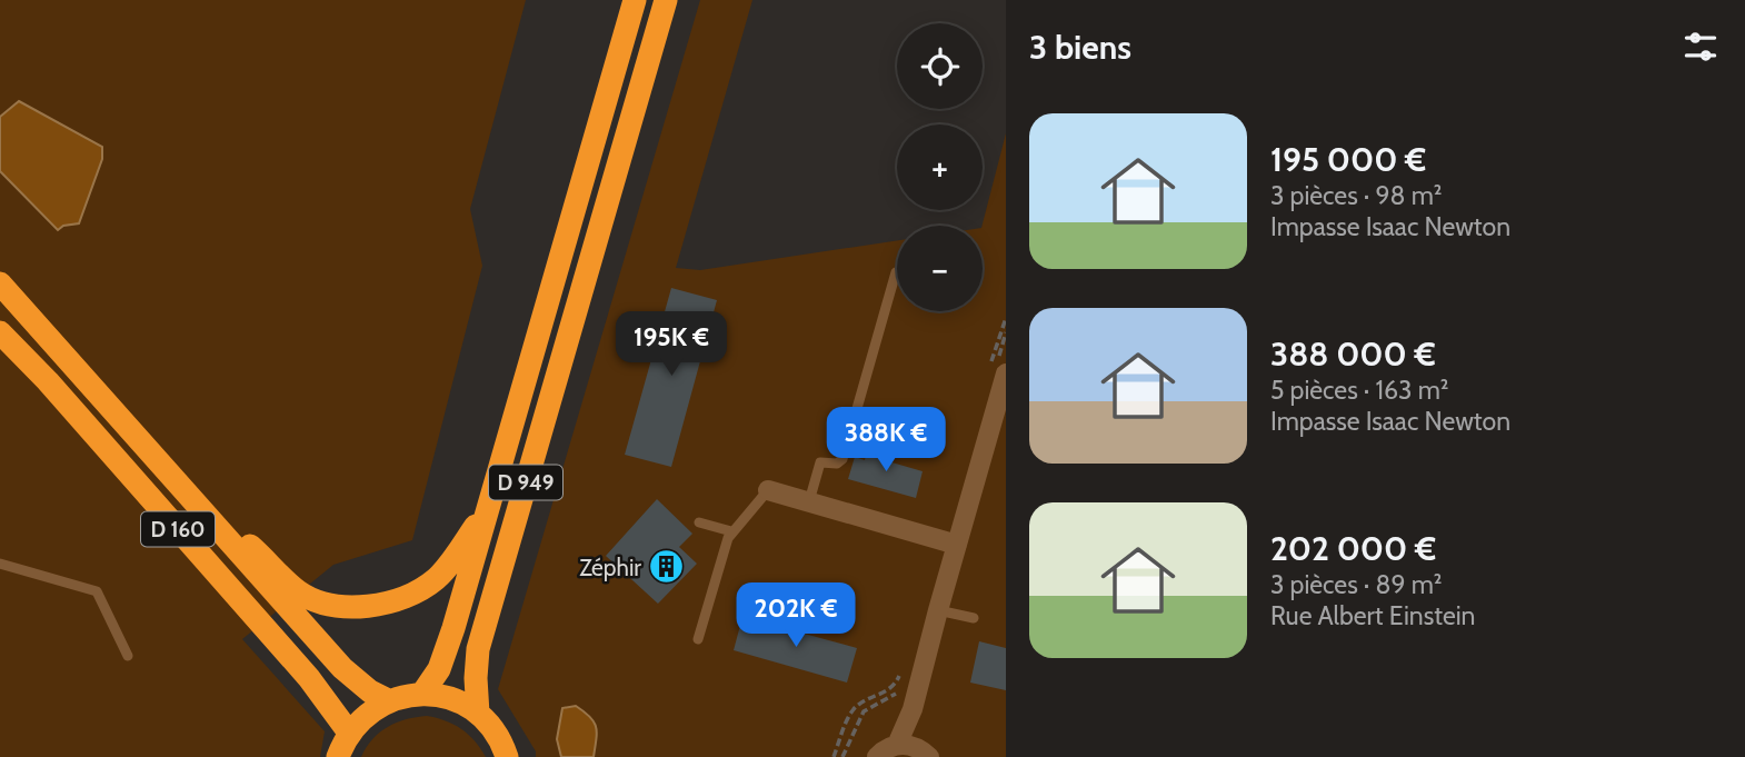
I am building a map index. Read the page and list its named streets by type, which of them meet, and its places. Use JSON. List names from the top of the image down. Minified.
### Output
{"streets":{"highway":["D 949","D 160"]},"places":{"building":["Zéphir"]},"page":{"heading":"3 biens","map_buttons":["+","−"],"list":[{"name":"195 000 €","note":"3 pièces · 98 m² · Impasse Isaac Newton"},{"name":"388 000 €","note":"5 pièces · 163 m² · Impasse Isaac Newton"},{"name":"202 000 €","note":"3 pièces · 89 m² · Rue Albert Einstein"}],"price":["195K €","388K €","202K €"]}}
